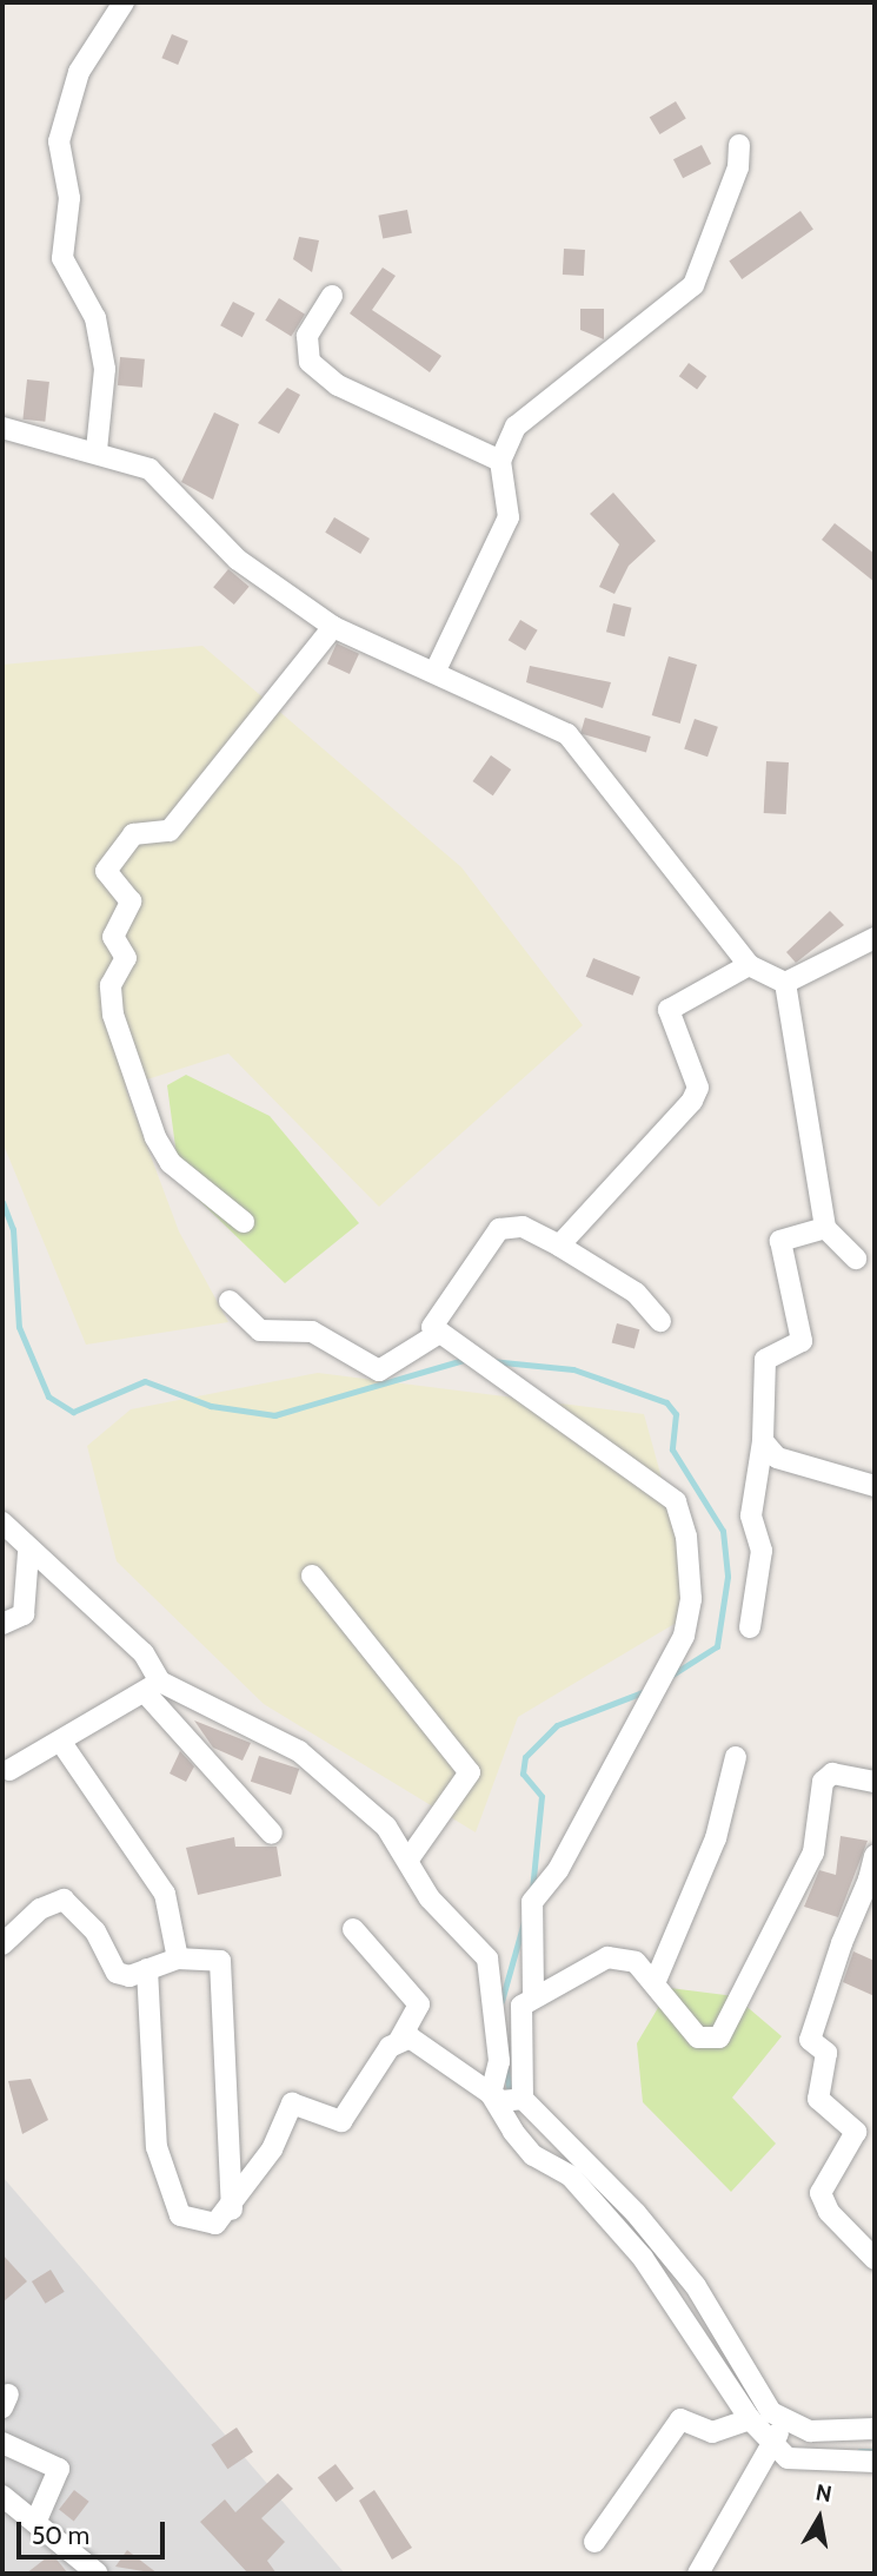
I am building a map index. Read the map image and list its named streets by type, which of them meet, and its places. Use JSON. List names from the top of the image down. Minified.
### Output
{"scale_bar":"50 m","north":"top"}
